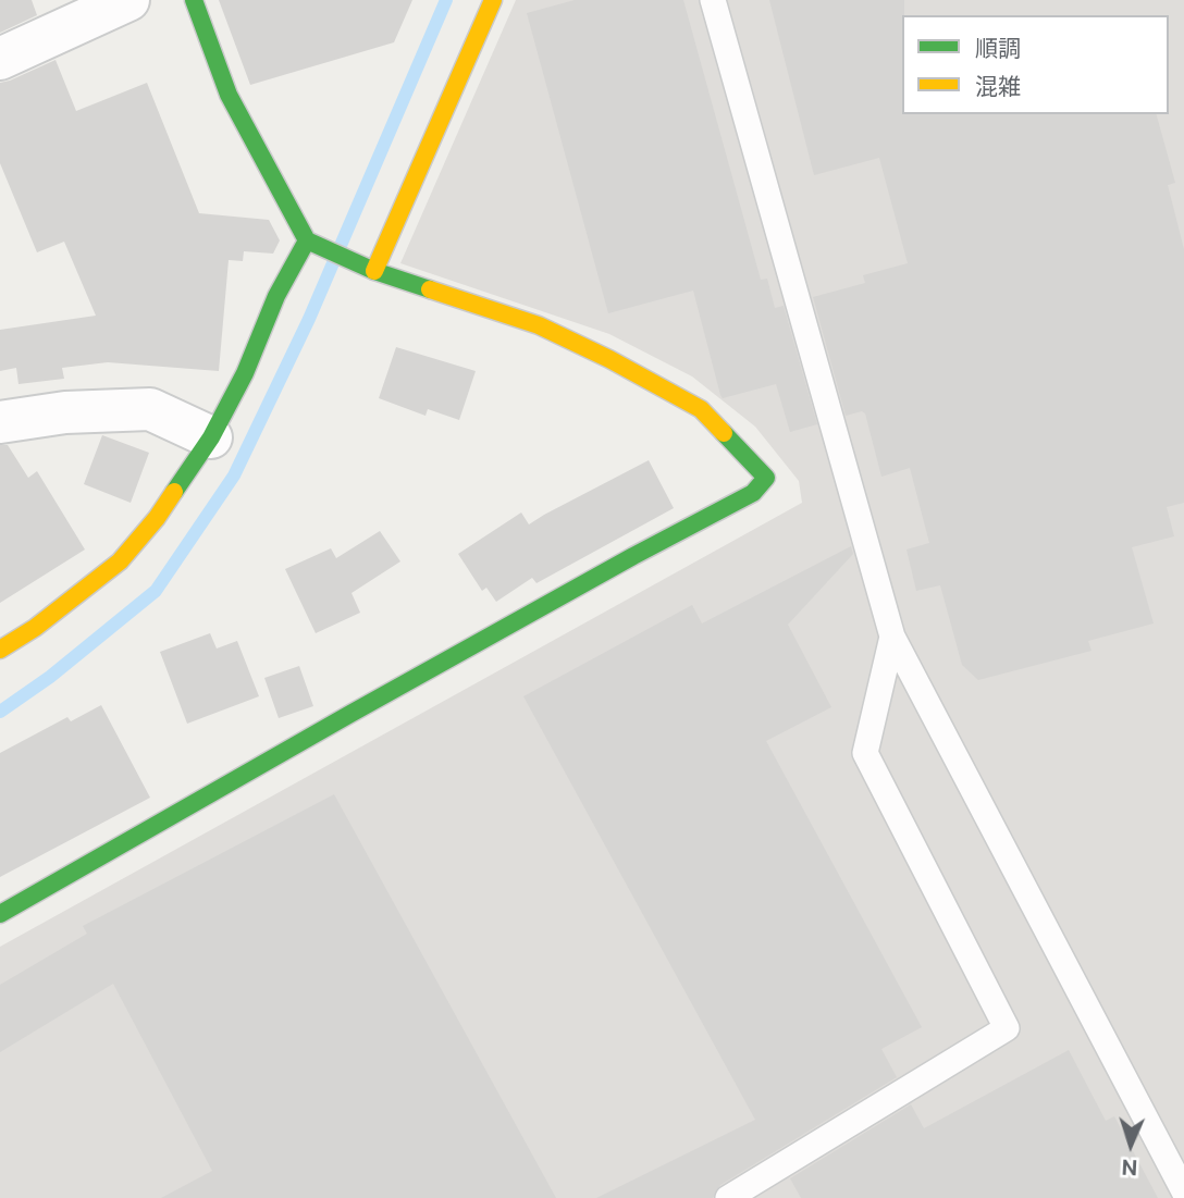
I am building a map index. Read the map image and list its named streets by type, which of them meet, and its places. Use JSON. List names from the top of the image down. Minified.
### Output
{"legend":["順調","混雑"],"north":"bottom"}
